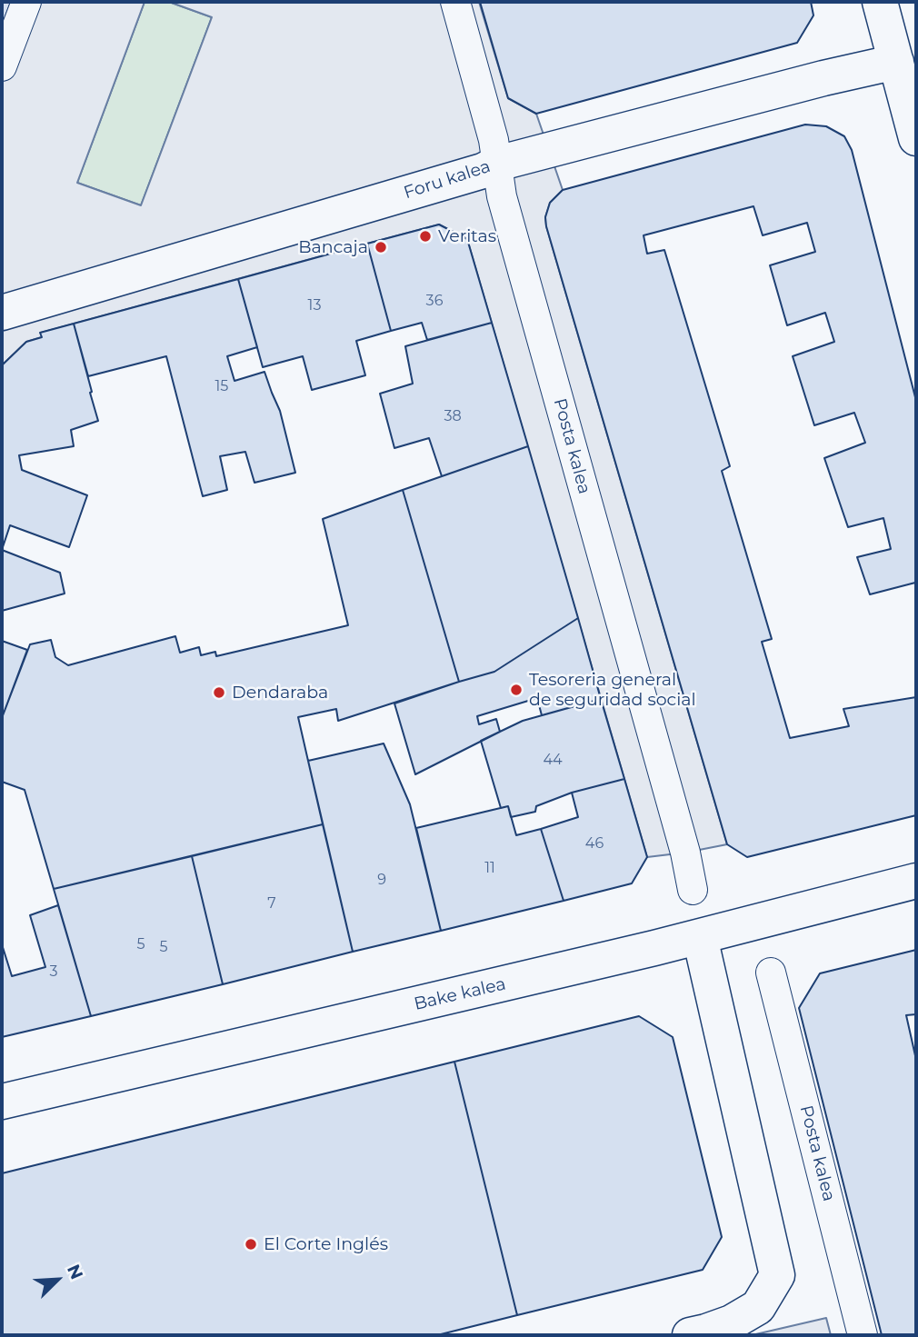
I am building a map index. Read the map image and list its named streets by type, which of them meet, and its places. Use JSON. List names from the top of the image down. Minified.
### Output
{"streets":{"street":["Foru kalea","Posta kalea","Bake kalea"]},"crossings":[["Foru kalea","Posta kalea"]],"places":["Veritas","Bancaja","Tesoreria general de seguridad social","Dendaraba","El Corte Inglés"],"house_numbers":["36","13","15","38","44","46","11","9","7","5","5","3"],"north":"top right"}
